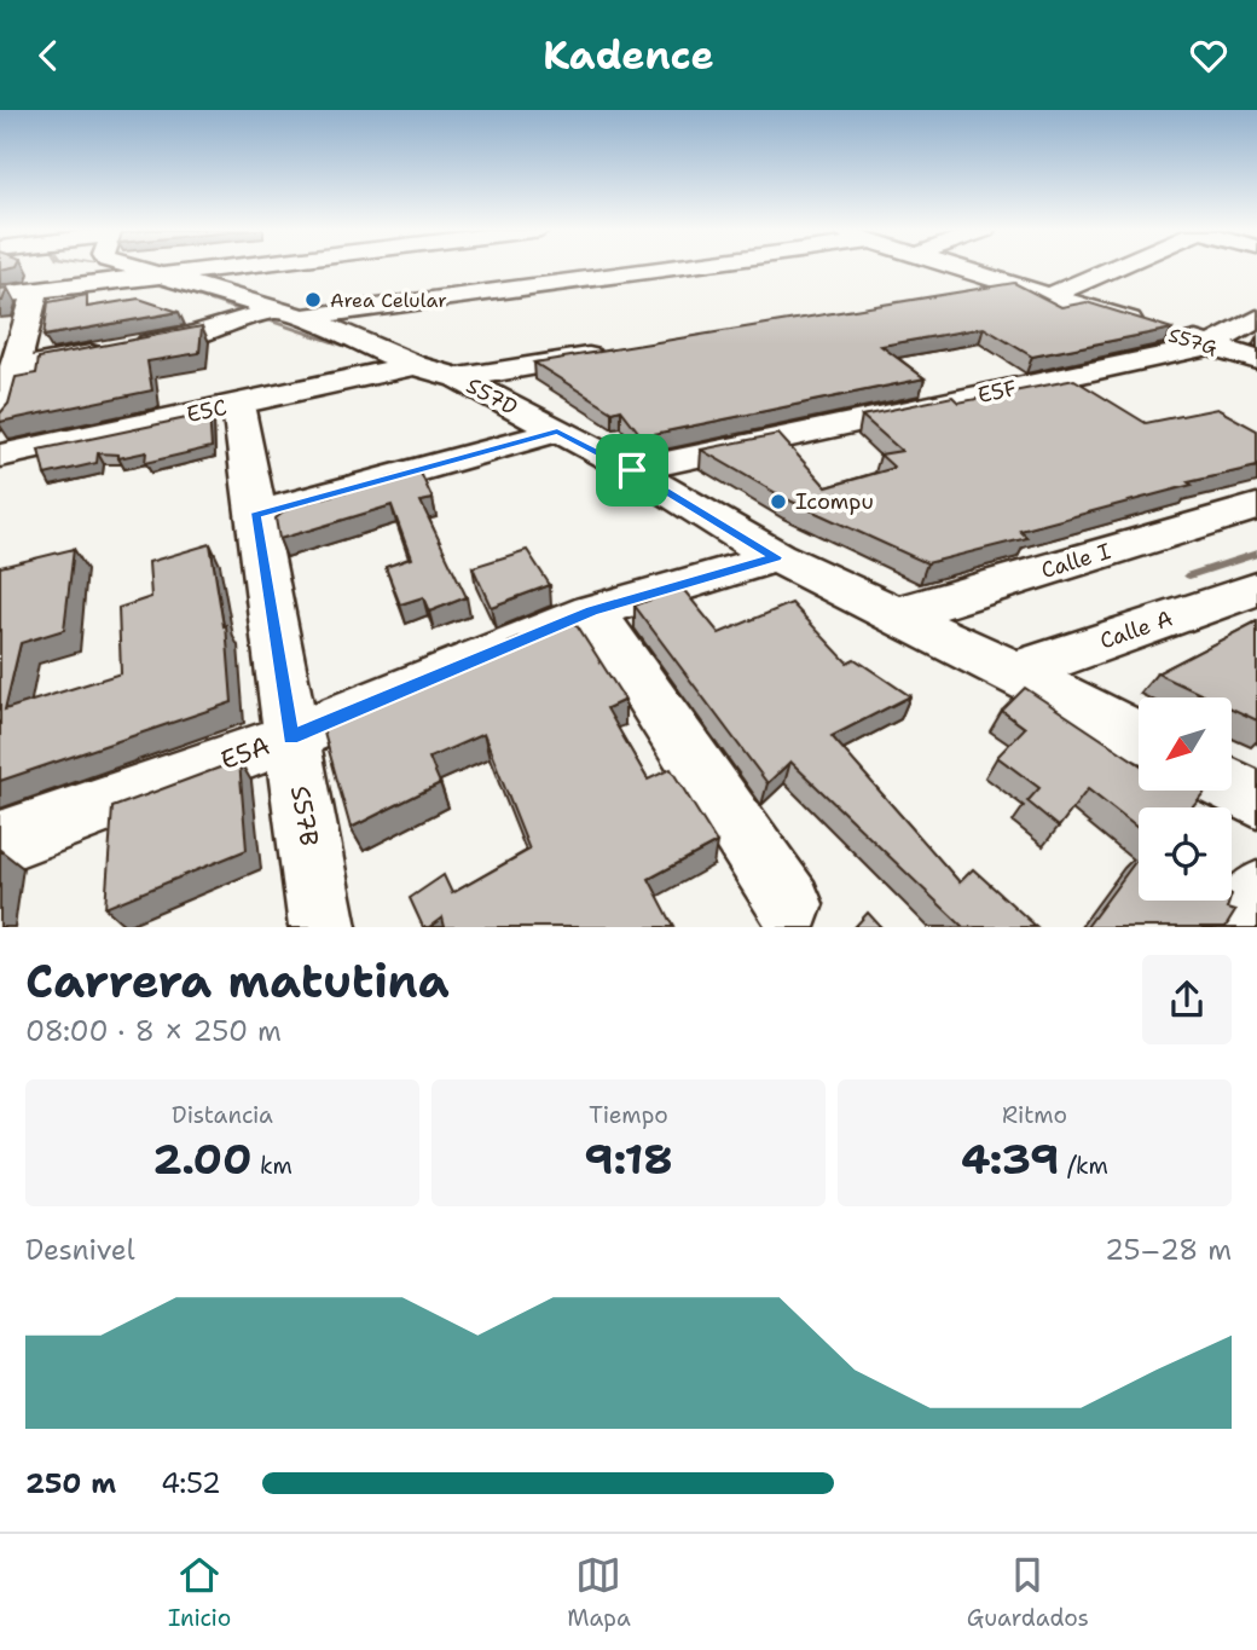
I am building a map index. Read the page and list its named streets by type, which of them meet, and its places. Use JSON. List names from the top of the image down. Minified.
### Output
{"streets":{"street":["S57G","E5F","S57D","E5C","Calle I","Calle A","E5A","S57B"]},"crossings":[["S57G","E5F"],["E5F","S57D"],["S57D","E5C"],["S57D","Calle I"],["S57D","Calle A"],["S57D","E5A"],["E5C","S57B"],["E5A","S57B"]],"places":["Area Celular","Icompu"],"north":"bottom left","page":{"header":"Kadence","heading":["Carrera matutina","08:00 · 8 × 250 m"],"stats":[["Distancia","2.00 km"],["Tiempo","9:18"],["Ritmo","4:39 /km"]],"chart":["Desnivel","25–28 m"],"list":[{"name":"250 m","note":"4:52"}],"tabs":["Inicio","Mapa","Guardados"]}}
